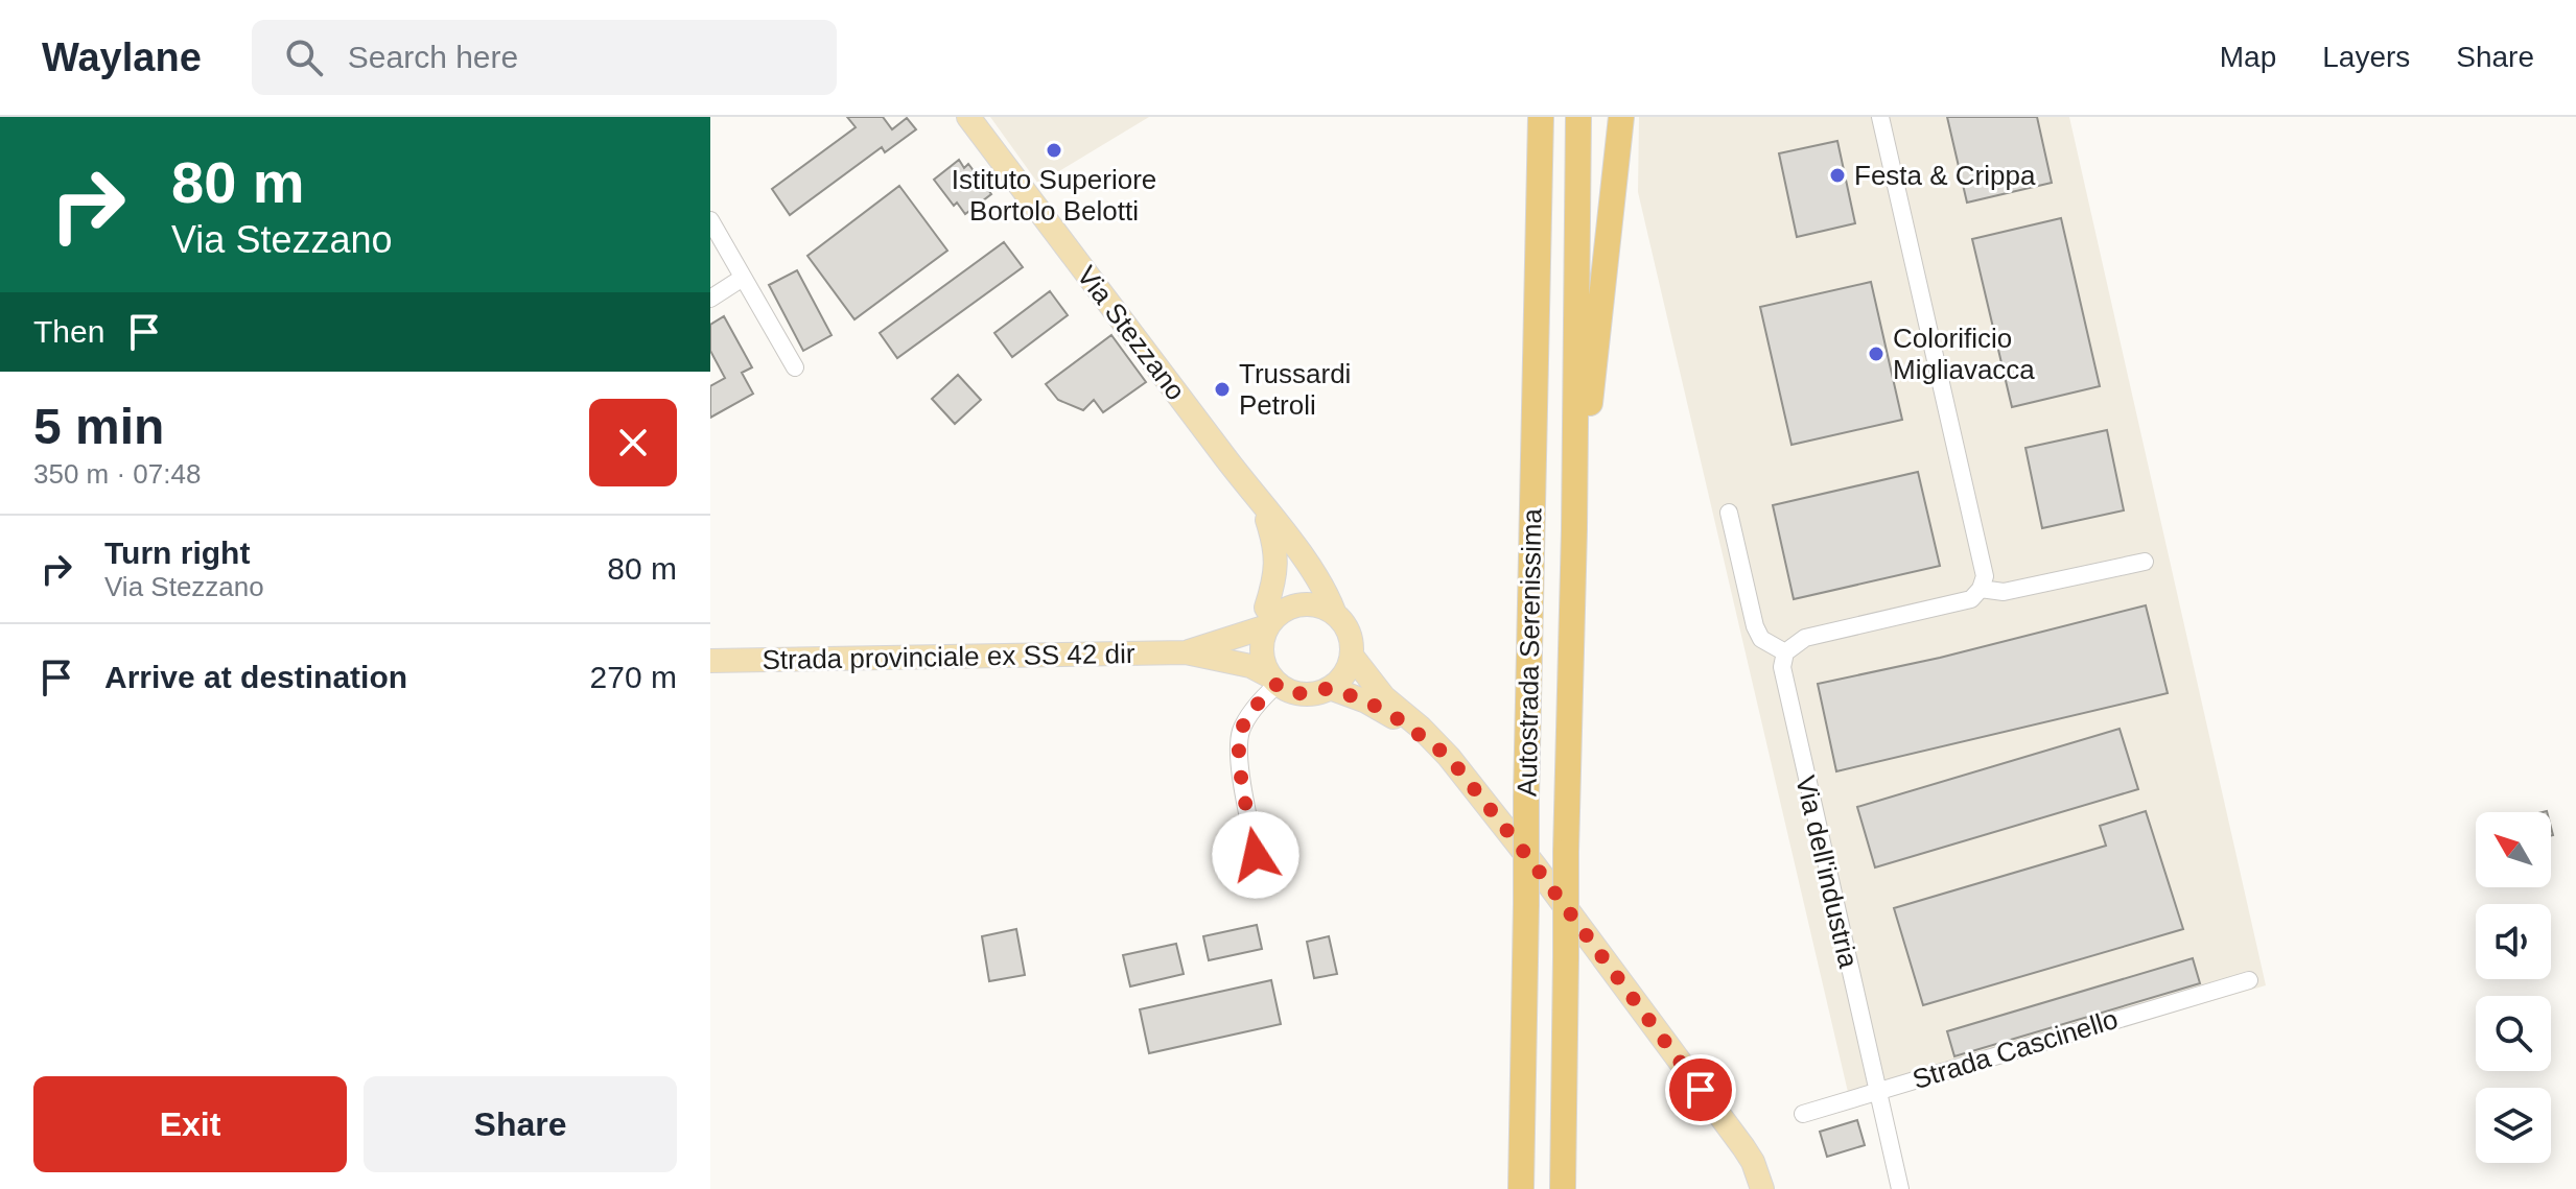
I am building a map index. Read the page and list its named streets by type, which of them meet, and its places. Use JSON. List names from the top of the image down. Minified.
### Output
{"streets":{"highway":["Autostrada Serenissima"],"main road":["Via Stezzano","Strada provinciale ex SS 42 dir"],"street":["Via dell'industria","Strada Cascinello"]},"crossings":[["Via Stezzano","Strada provinciale ex SS 42 dir"],["Via dell'industria","Strada Cascinello"]],"places":["Istituto Superiore Bortolo Belotti","Festa & Crippa","Colorificio Migliavacca","Trussardi Petroli"],"north":"top left","page":{"header":"Waylane","search":"Search here","nav":["Map","Layers","Share"],"turn":["80 m","Via Stezzano"],"then":"Then","heading":["5 min","350 m · 07:48"],"list":[{"name":"Turn right","note":"Via Stezzano","value":"80 m"},{"name":"Arrive at destination","value":"270 m"}],"buttons":["Exit","Share"]}}
